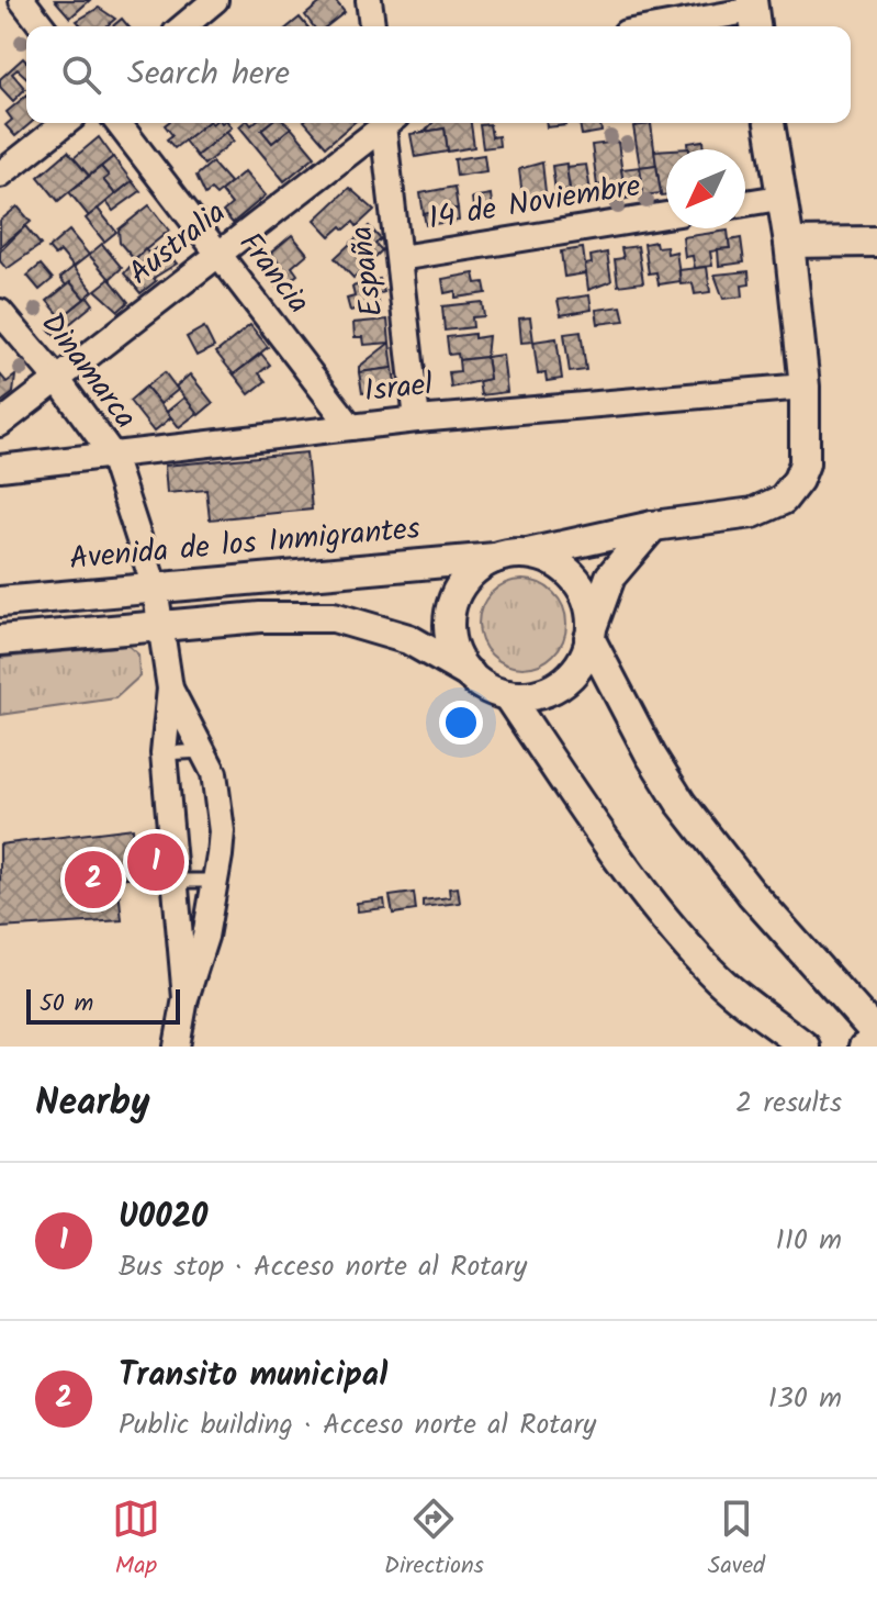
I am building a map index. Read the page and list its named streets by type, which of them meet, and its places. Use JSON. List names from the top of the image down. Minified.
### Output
{"streets":{"street":["14 de Noviembre","Australia","España","Francia","Dinamarca","Israel","Avenida de los Inmigrantes"]},"crossings":[["14 de Noviembre","España"],["Australia","Francia"],["Australia","Dinamarca"],["España","Israel"],["Francia","Israel"],["Dinamarca","Israel"],["Dinamarca","Avenida de los Inmigrantes"]],"scale_bar":"50 m","north":"bottom left","page":{"search":"Search here","pins":["1","2"],"scale":"50 m","heading":["Nearby","2 results"],"list":[{"mark":"1","name":"U0020","note":"Bus stop · Acceso norte al Rotary","value":"110 m"},{"mark":"2","name":"Transito municipal","note":"Public building · Acceso norte al Rotary","value":"130 m"}],"nav":["Map","Directions","Saved"]}}
